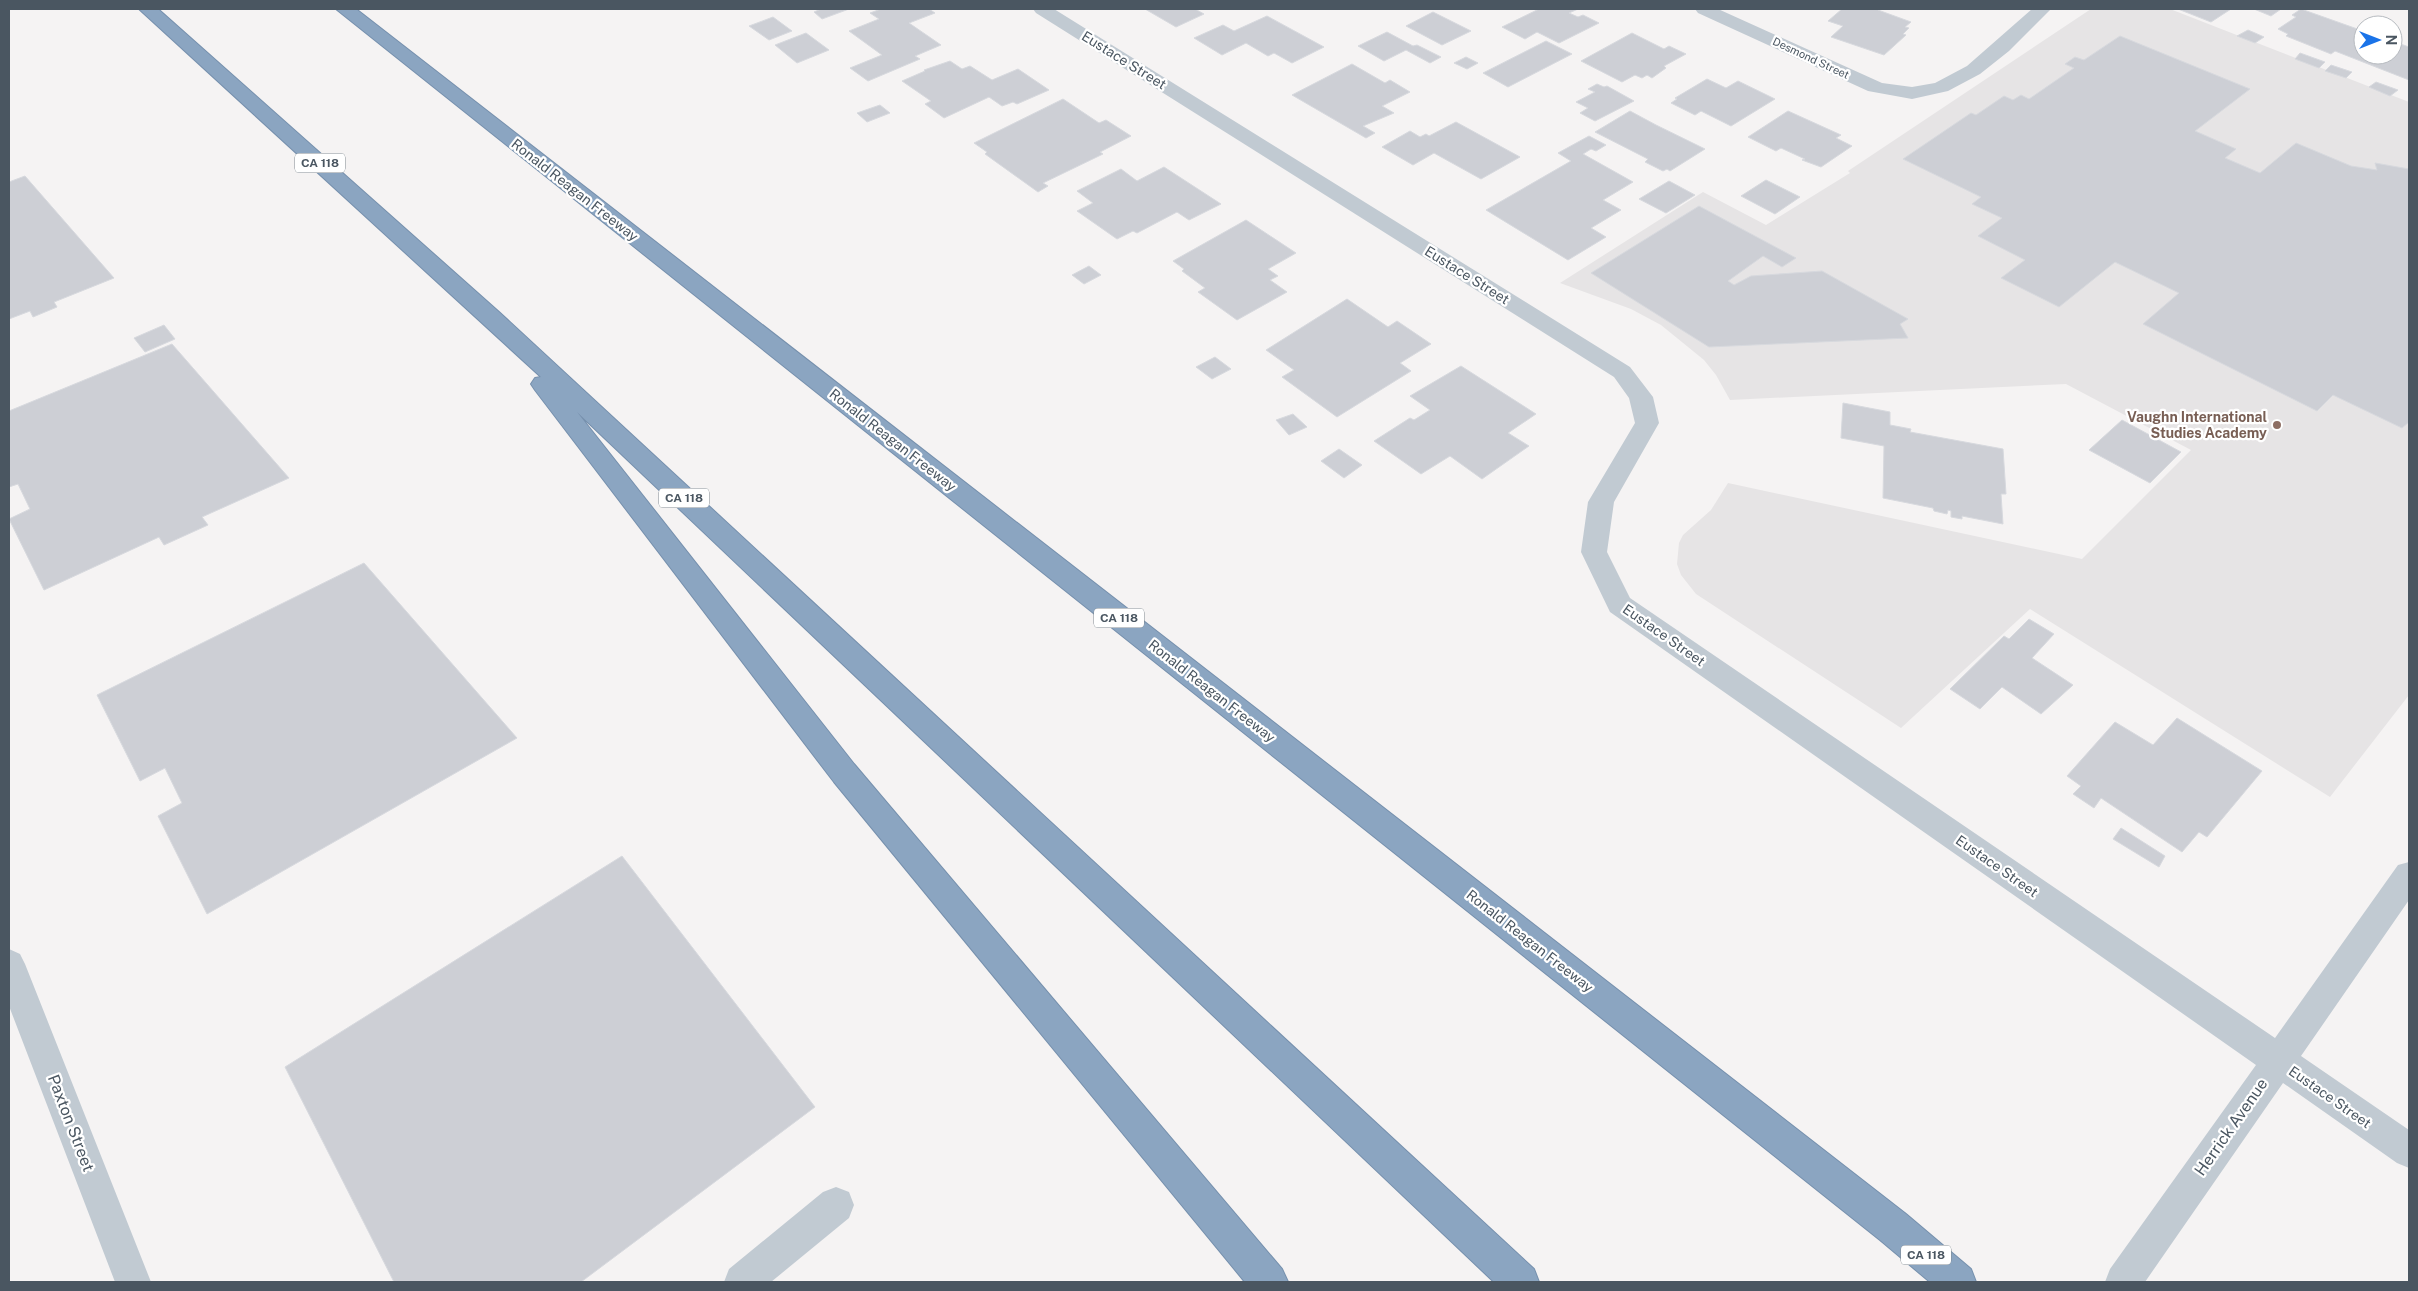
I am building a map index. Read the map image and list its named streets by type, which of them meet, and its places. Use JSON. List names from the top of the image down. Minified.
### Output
{"streets":{"highway":["CA 118","Ronald Reagan Freeway"],"street":["Desmond Street","Eustace Street","Paxton Street","Herrick Avenue"]},"crossings":[["Eustace Street","Herrick Avenue"]],"places":["Vaughn International Studies Academy"],"north":"right"}
